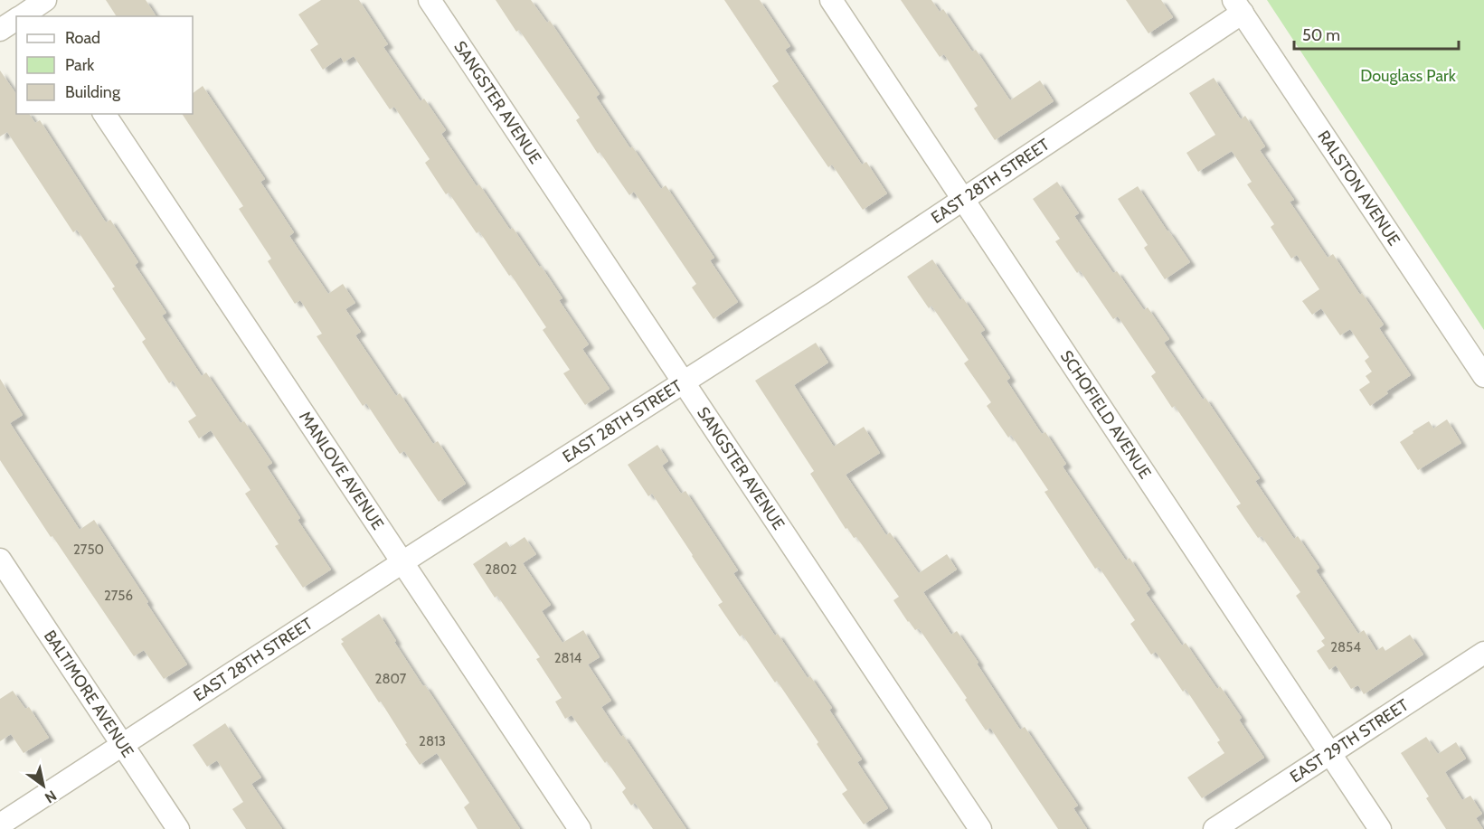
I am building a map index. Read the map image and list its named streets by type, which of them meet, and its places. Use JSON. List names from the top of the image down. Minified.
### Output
{"streets":{"street":["SANGSTER AVENUE","EAST 28TH STREET","RALSTON AVENUE","SCHOFIELD AVENUE","MANLOVE AVENUE","BALTIMORE AVENUE","EAST 29TH STREET"]},"crossings":[["SANGSTER AVENUE","EAST 28TH STREET"],["EAST 28TH STREET","RALSTON AVENUE"],["EAST 28TH STREET","SCHOFIELD AVENUE"],["EAST 28TH STREET","MANLOVE AVENUE"],["EAST 28TH STREET","BALTIMORE AVENUE"],["SCHOFIELD AVENUE","EAST 29TH STREET"]],"parks":["Douglass Park"],"house_numbers":["2750","2802","2756","2854","2814","2807","2813"],"legend":["Road","Park","Building"],"scale_bar":"50 m","north":"bottom right"}
